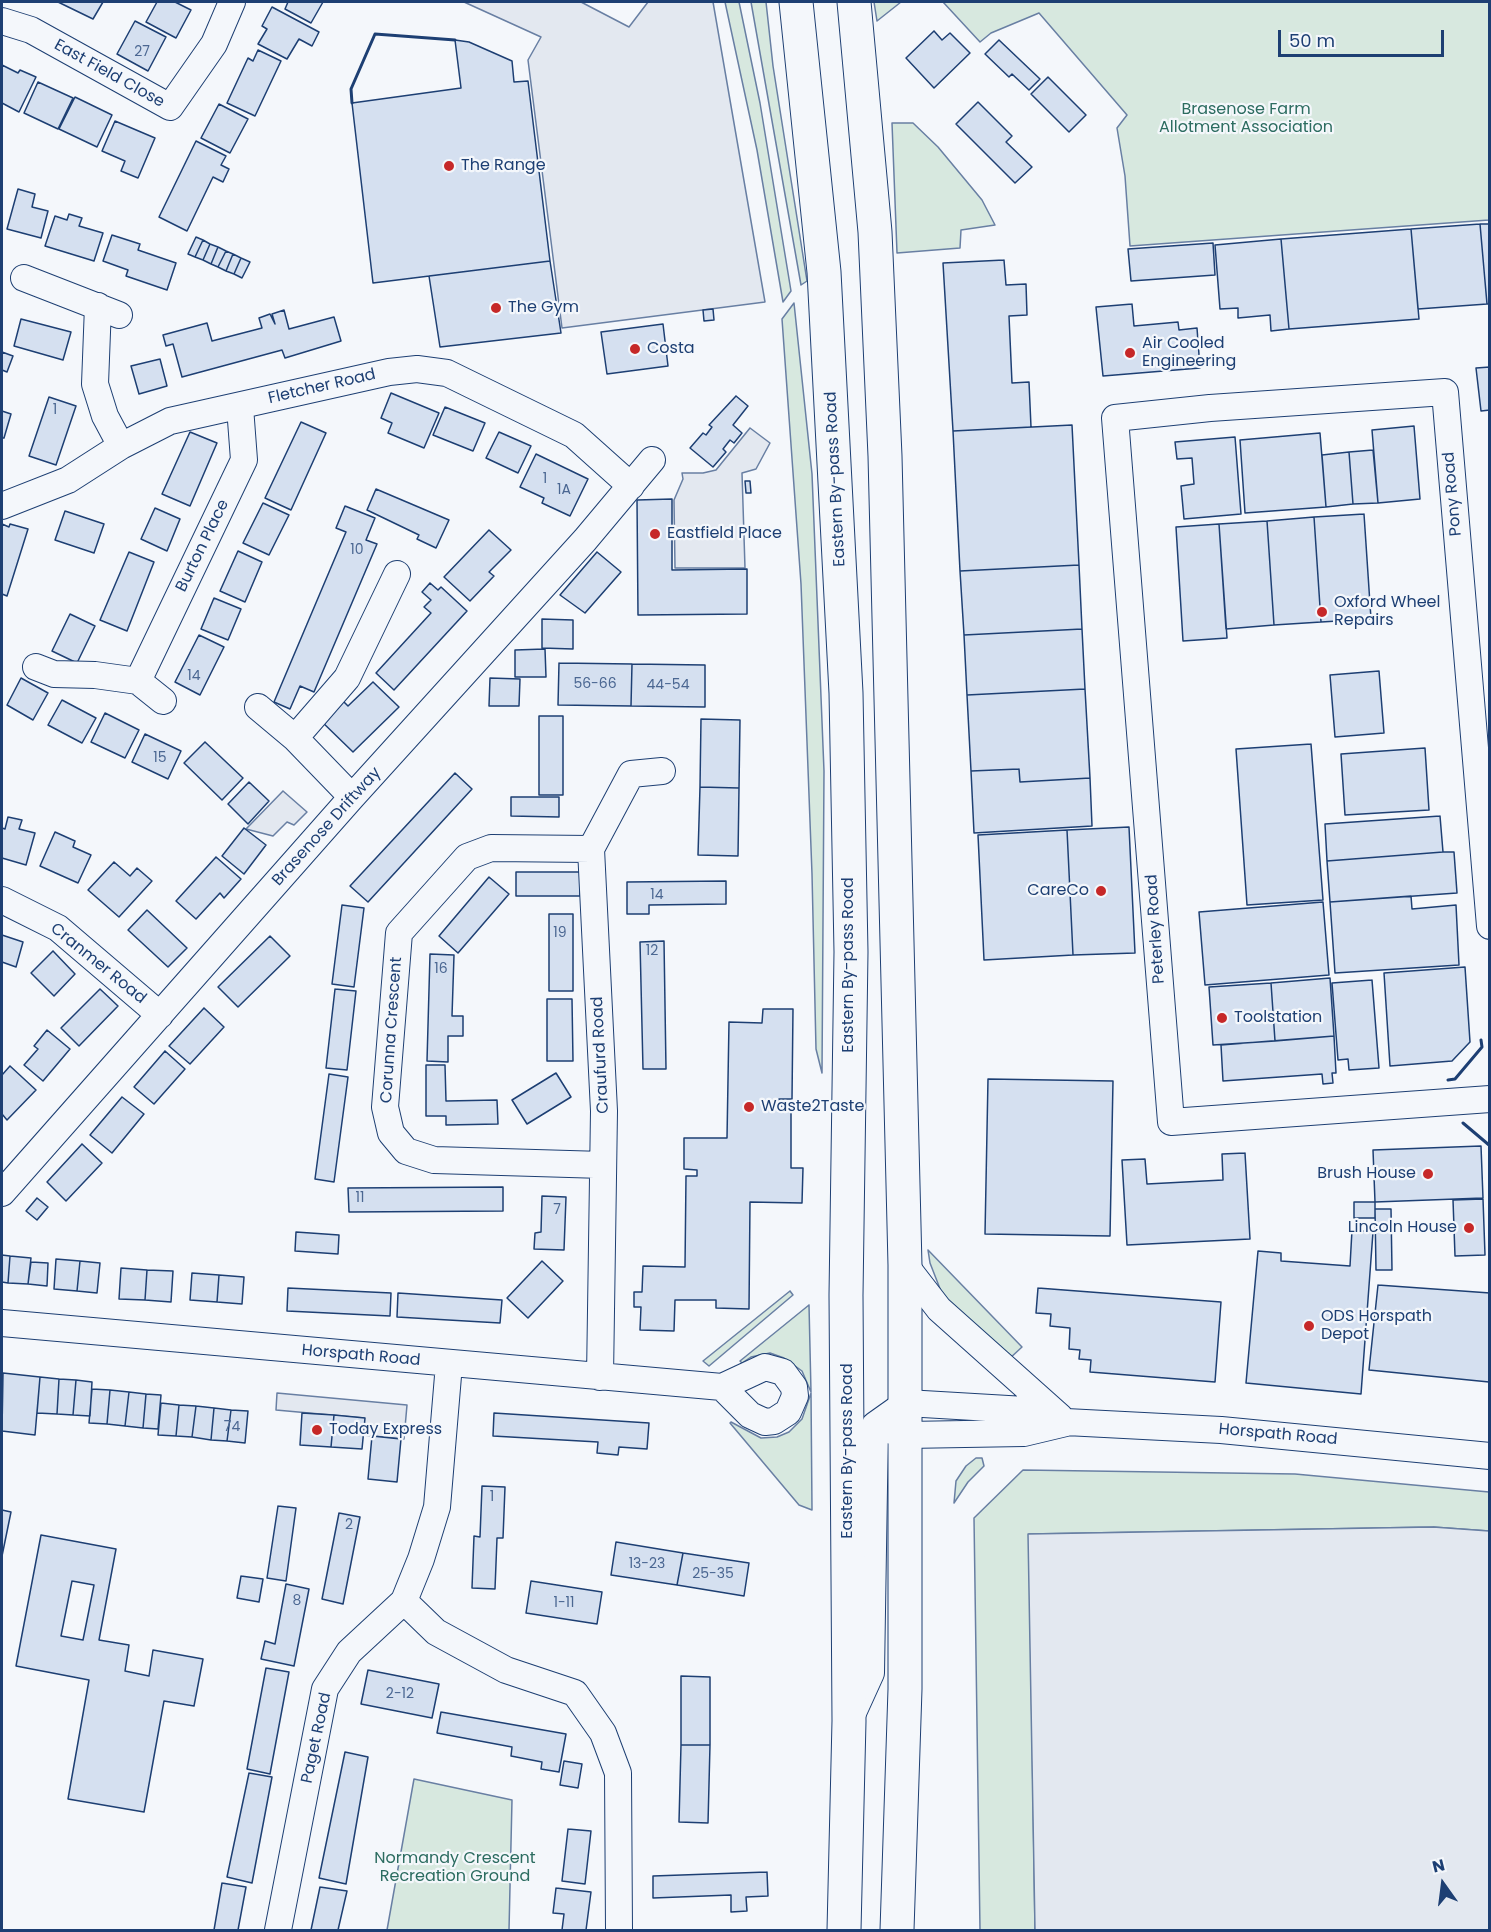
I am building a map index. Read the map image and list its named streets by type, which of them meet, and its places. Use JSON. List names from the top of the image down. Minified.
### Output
{"streets":{"highway":["Eastern By-pass Road"],"street":["East Field Close","Fletcher Road","Pony Road","Burton Place","Brasenose Driftway","Peterley Road","Cranmer Road","Corunna Crescent","Craufurd Road","Horspath Road","Paget Road"]},"crossings":[["Fletcher Road","Burton Place"],["Fletcher Road","Brasenose Driftway"],["Eastern By-pass Road","Horspath Road"],["Pony Road","Peterley Road"],["Brasenose Driftway","Cranmer Road"],["Corunna Crescent","Craufurd Road"],["Craufurd Road","Horspath Road"],["Horspath Road","Paget Road"]],"parks":["Brasenose Farm Allotment Association","Normandy Crescent Recreation Ground"],"places":["The Range","The Gym","Costa","Air Cooled Engineering","Eastfield Place","Oxford Wheel Repairs","CareCo","Toolstation","Waste2Taste","Brush House","Lincoln House","ODS Horspath Depot","Today Express"],"house_numbers":["27","1","1","1A","10","14","56-66","44-54","15","14","19","12","16","11","7","74","1","2","13-23","25-35","8","1-11","2-12"],"scale_bar":"50 m","north":"top"}
